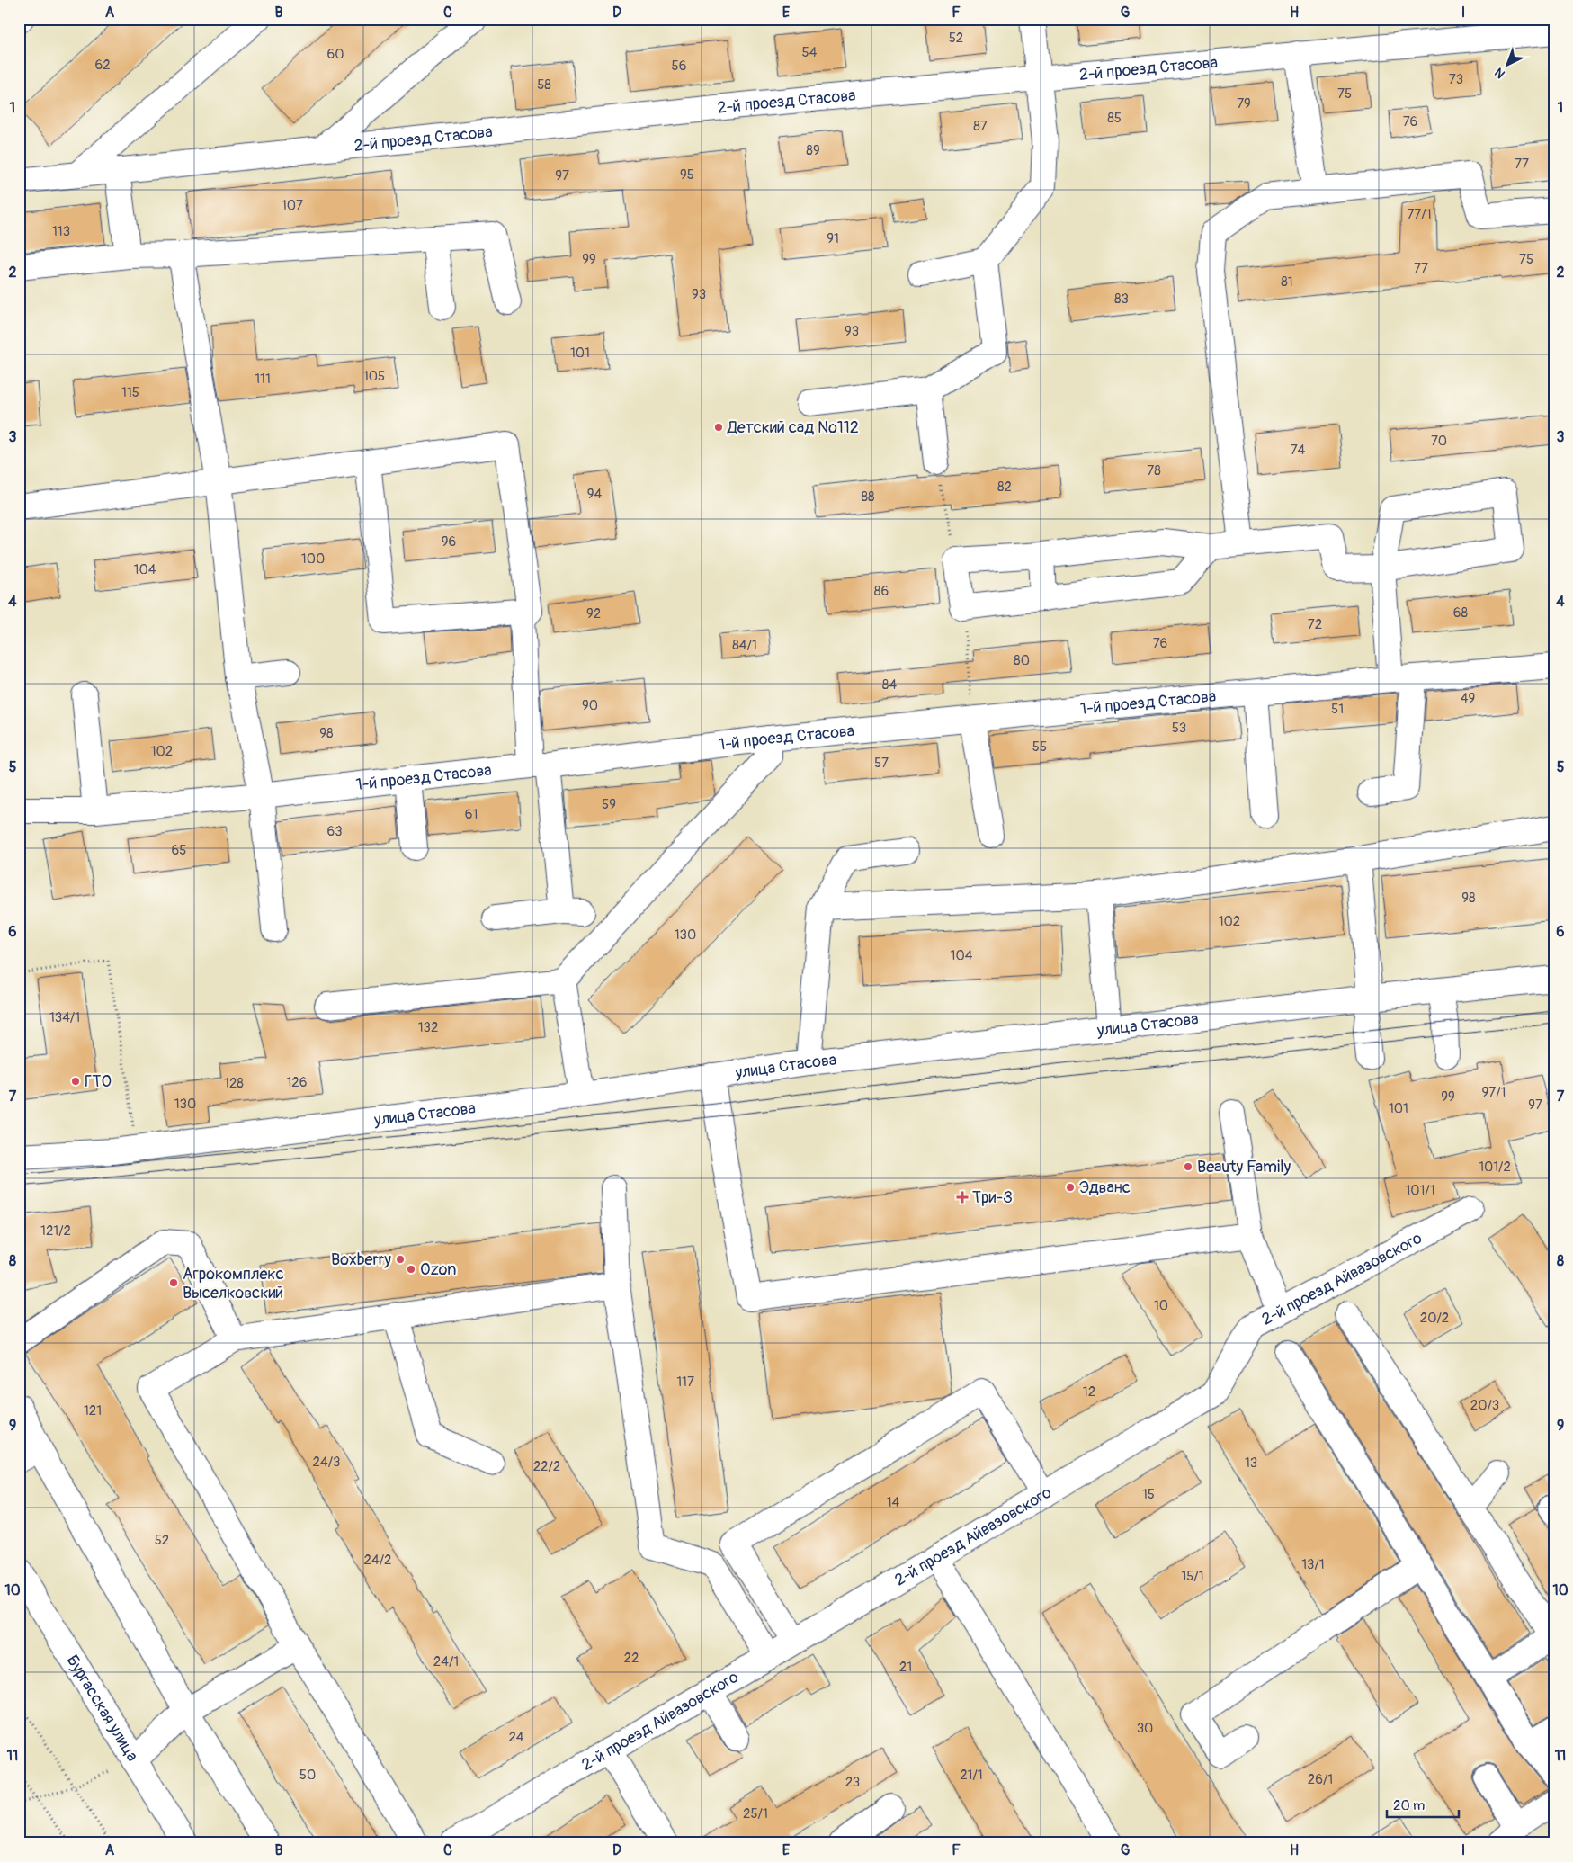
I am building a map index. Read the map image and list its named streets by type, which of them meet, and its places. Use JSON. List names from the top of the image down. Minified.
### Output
{"streets":{"street":["2-й проезд Стасова","1-й проезд Стасова","улица Стасова","2-й проезд Айвазовского","Бургасская улица"]},"places":{"other":["Детский сад №112","ГТО","Beauty Family","Эдванс","Boxberry","Ozon","Агрокомплекс Выселковский"],"health":["Три-З"]},"house_numbers":["52","54","60","62","56","73","58","75","79","85","76","87","89","77","95","97","107","77/1","113","91","99","75","77","81","93","83","93","101","105","111","115","70","74","78","82","94","88","96","100","104","86","68","92","72","76","84/1","80","84","49","90","51","53","98","55","102","57","59","61","63","65","98","102","130","104","134/1","132","126","128","97/1","99","130","97","101","101/2","101/1","121/2","10","20/2","117","12","20/3","121","24/3","13","22/2","15","14","52","24/2","13/1","15/1","22","24/1","21","30","24","50","21/1","26/1","23","25/1"],"scale_bar":"20 m","north":"bottom left","grid":{"columns":["A","B","C","D","E","F","G","H","I"],"rows":["1","2","3","4","5","6","7","8","9","10","11"]}}
